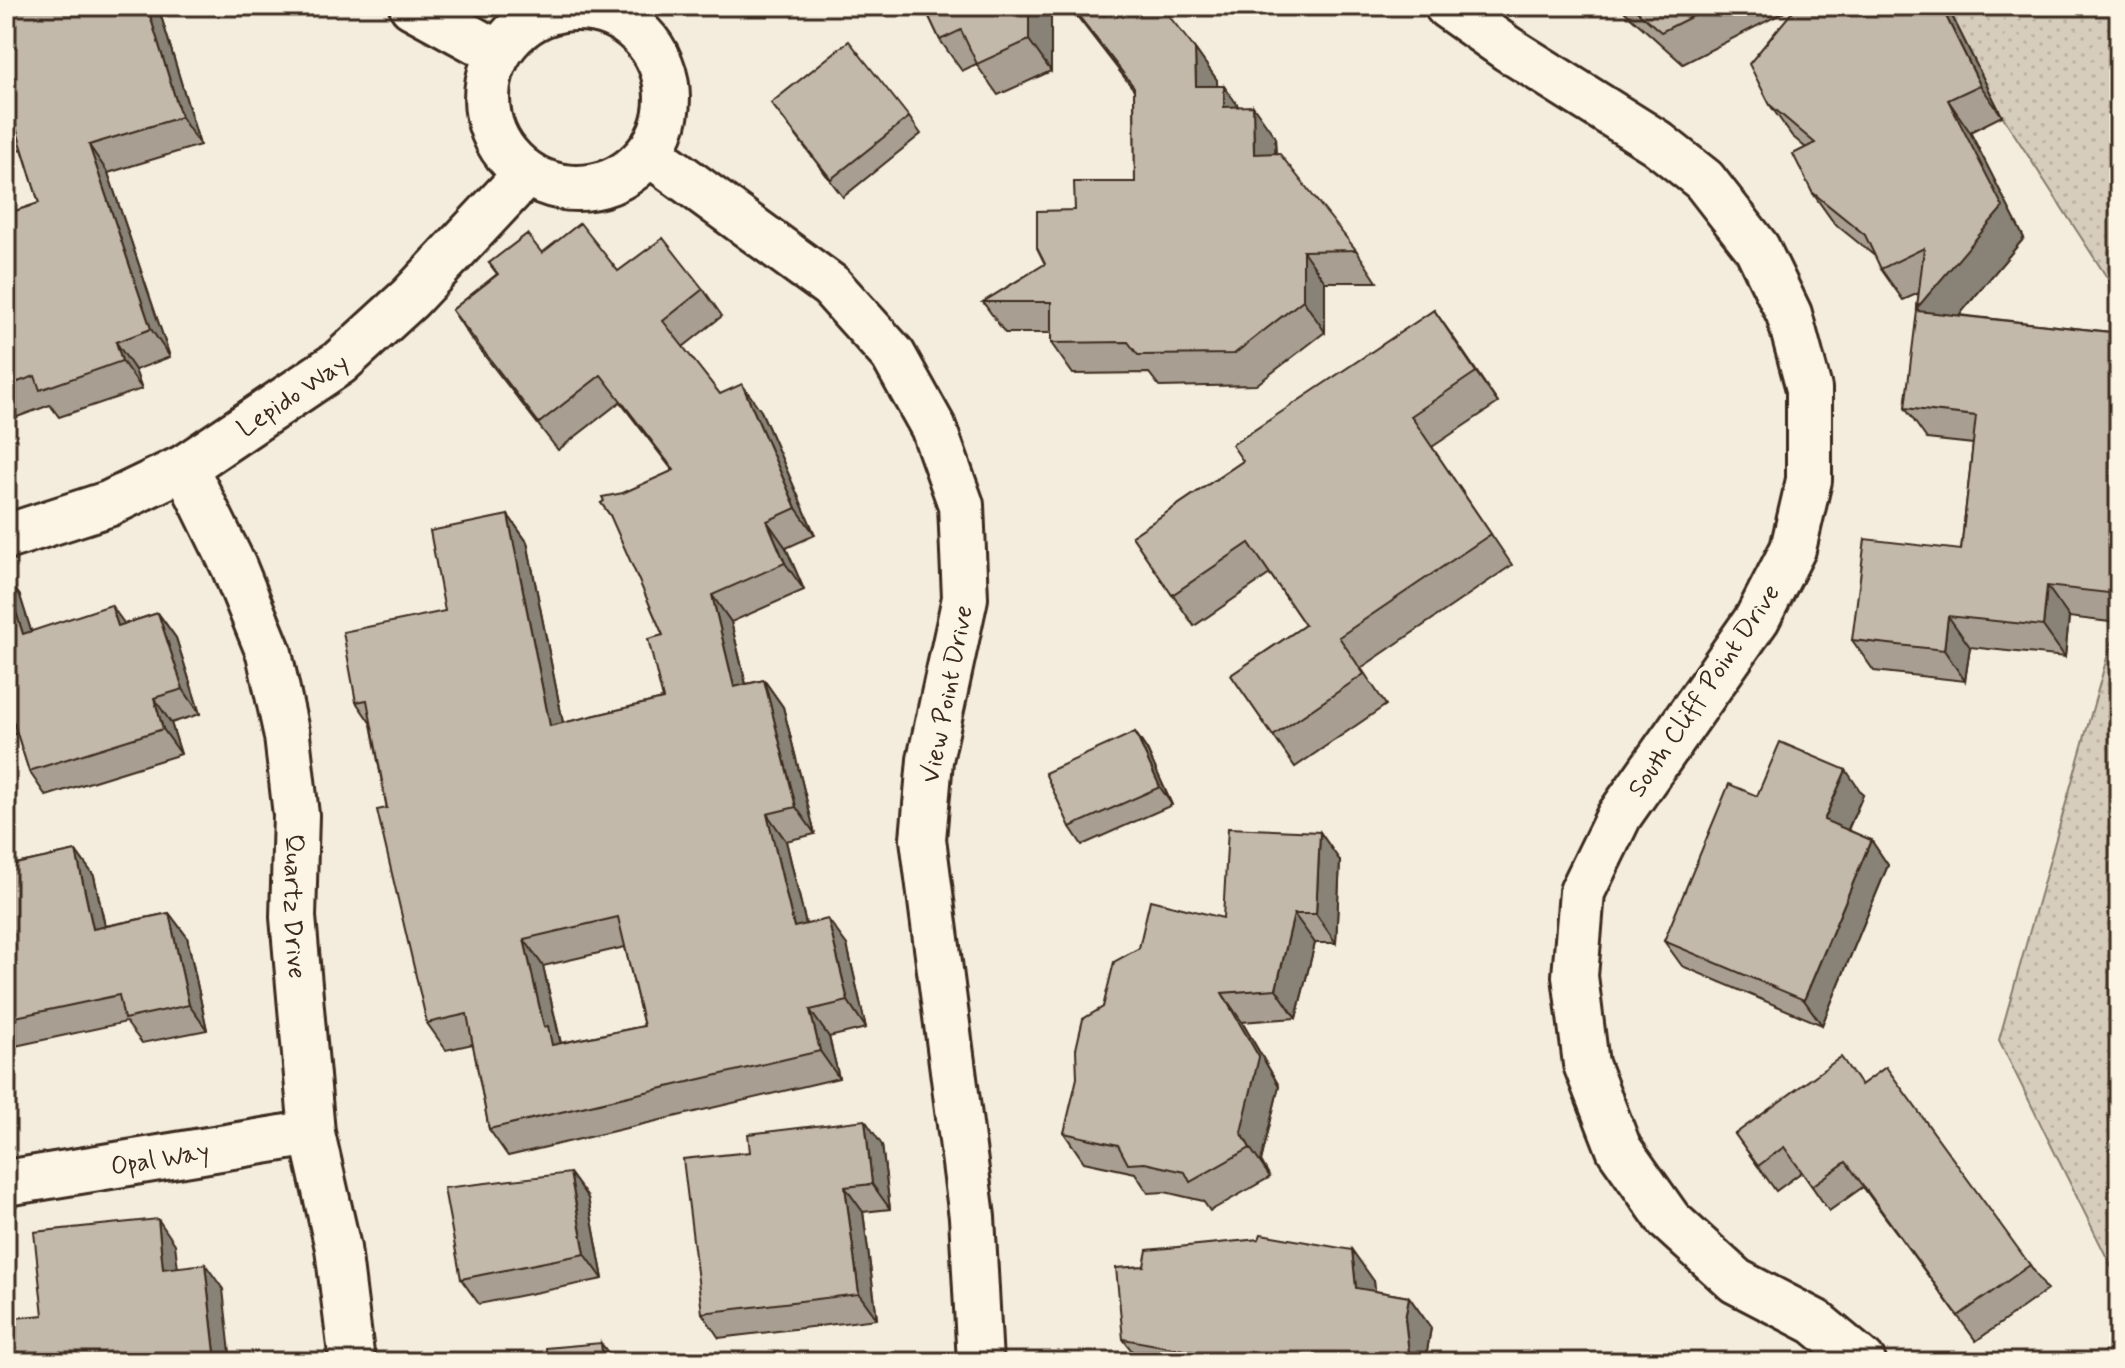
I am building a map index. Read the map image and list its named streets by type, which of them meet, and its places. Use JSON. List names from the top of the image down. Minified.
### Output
{"streets":{"street":["Lepido Way","South Cliff Point Drive","View Point Drive","Quartz Drive","Opal Way"]},"crossings":[["Lepido Way","View Point Drive"],["Lepido Way","Quartz Drive"],["Quartz Drive","Opal Way"]]}
